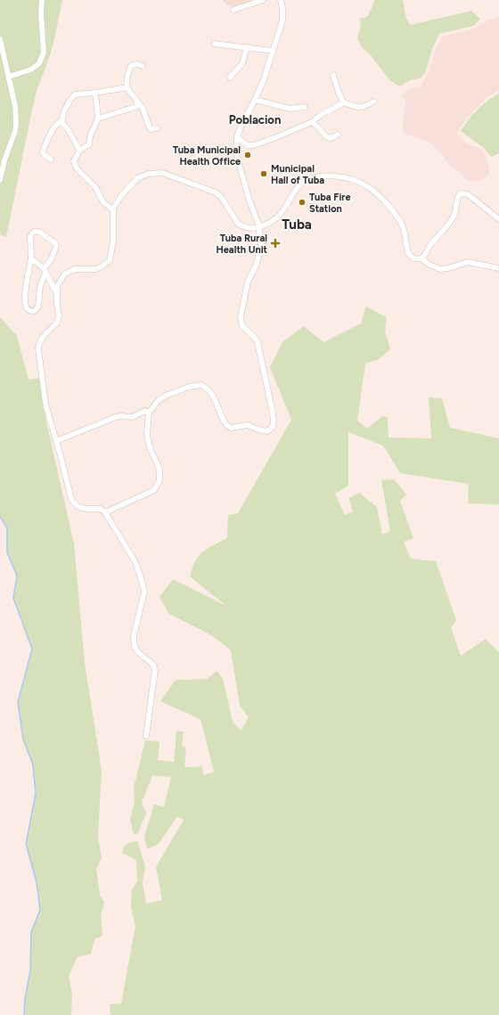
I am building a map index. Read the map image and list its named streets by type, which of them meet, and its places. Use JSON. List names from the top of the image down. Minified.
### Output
{"districts":["Poblacion","Tuba"],"places":{"other":["Tuba Municipal Health Office","Municipal Hall of Tuba","Tuba Fire Station"],"health":["Tuba Rural Health Unit"]}}
